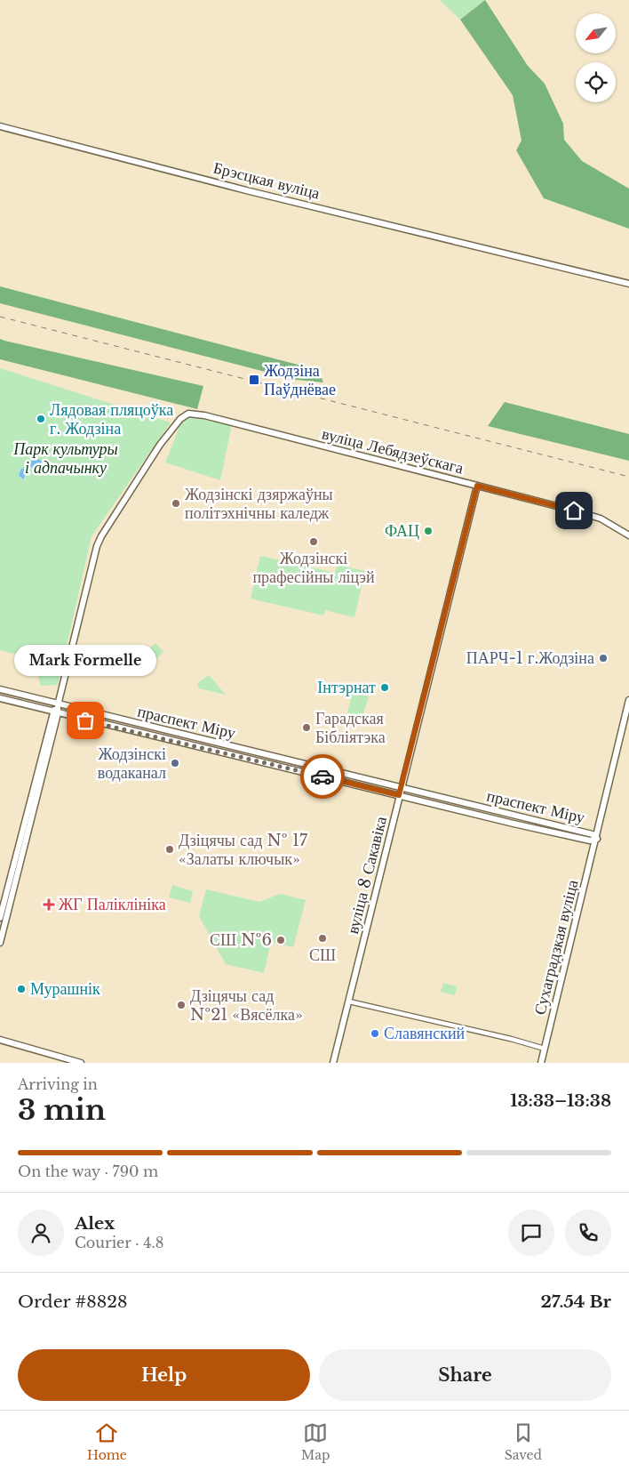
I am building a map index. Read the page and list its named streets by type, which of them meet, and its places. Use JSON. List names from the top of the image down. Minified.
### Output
{"streets":{"main road":["Брэсцкая вуліца","вуліца Лебядзеўскага","праспект Міру","вуліца 8 Сакавіка","Сухаградзкая вуліца"]},"crossings":[["вуліца Лебядзеўскага","праспект Міру"],["вуліца Лебядзеўскага","вуліца 8 Сакавіка"],["праспект Міру","вуліца 8 Сакавіка"],["праспект Міру","Сухаградзкая вуліца"]],"parks":["Парк культуры і адпачынку"],"places":{"transit":["Жодзіна Паўднёвае"],"other":["Лядовая пляцоўка г. Жодзіна","Жодзінскі дзяржаўны політэхнічны каледж","ФАЦ","Жодзінскі прафесійны ліцэй","ПАРЧ-1 г.Жодзіна","Інтэрнат","Mark Formelle","Гарадская Бібліятэка","Жодзінскі водаканал","Дзіцячы сад № 17 «Залаты ключык»","СШ","СШ №6","Мурашнік","Дзіцячы сад №21 «Вясёлка»","Славянский"],"health":["ЖГ Паліклініка"]},"north":"bottom left","page":{"bubble":"Mark Formelle","heading":["3 min","Arriving in","13:33–13:38"],"panel":["Alex","Courier · 4.8","Order #8828","27.54 Br"],"bar":"On the way · 790 m","buttons":["Help","Share"],"tabs":["Home","Map","Saved"]}}
